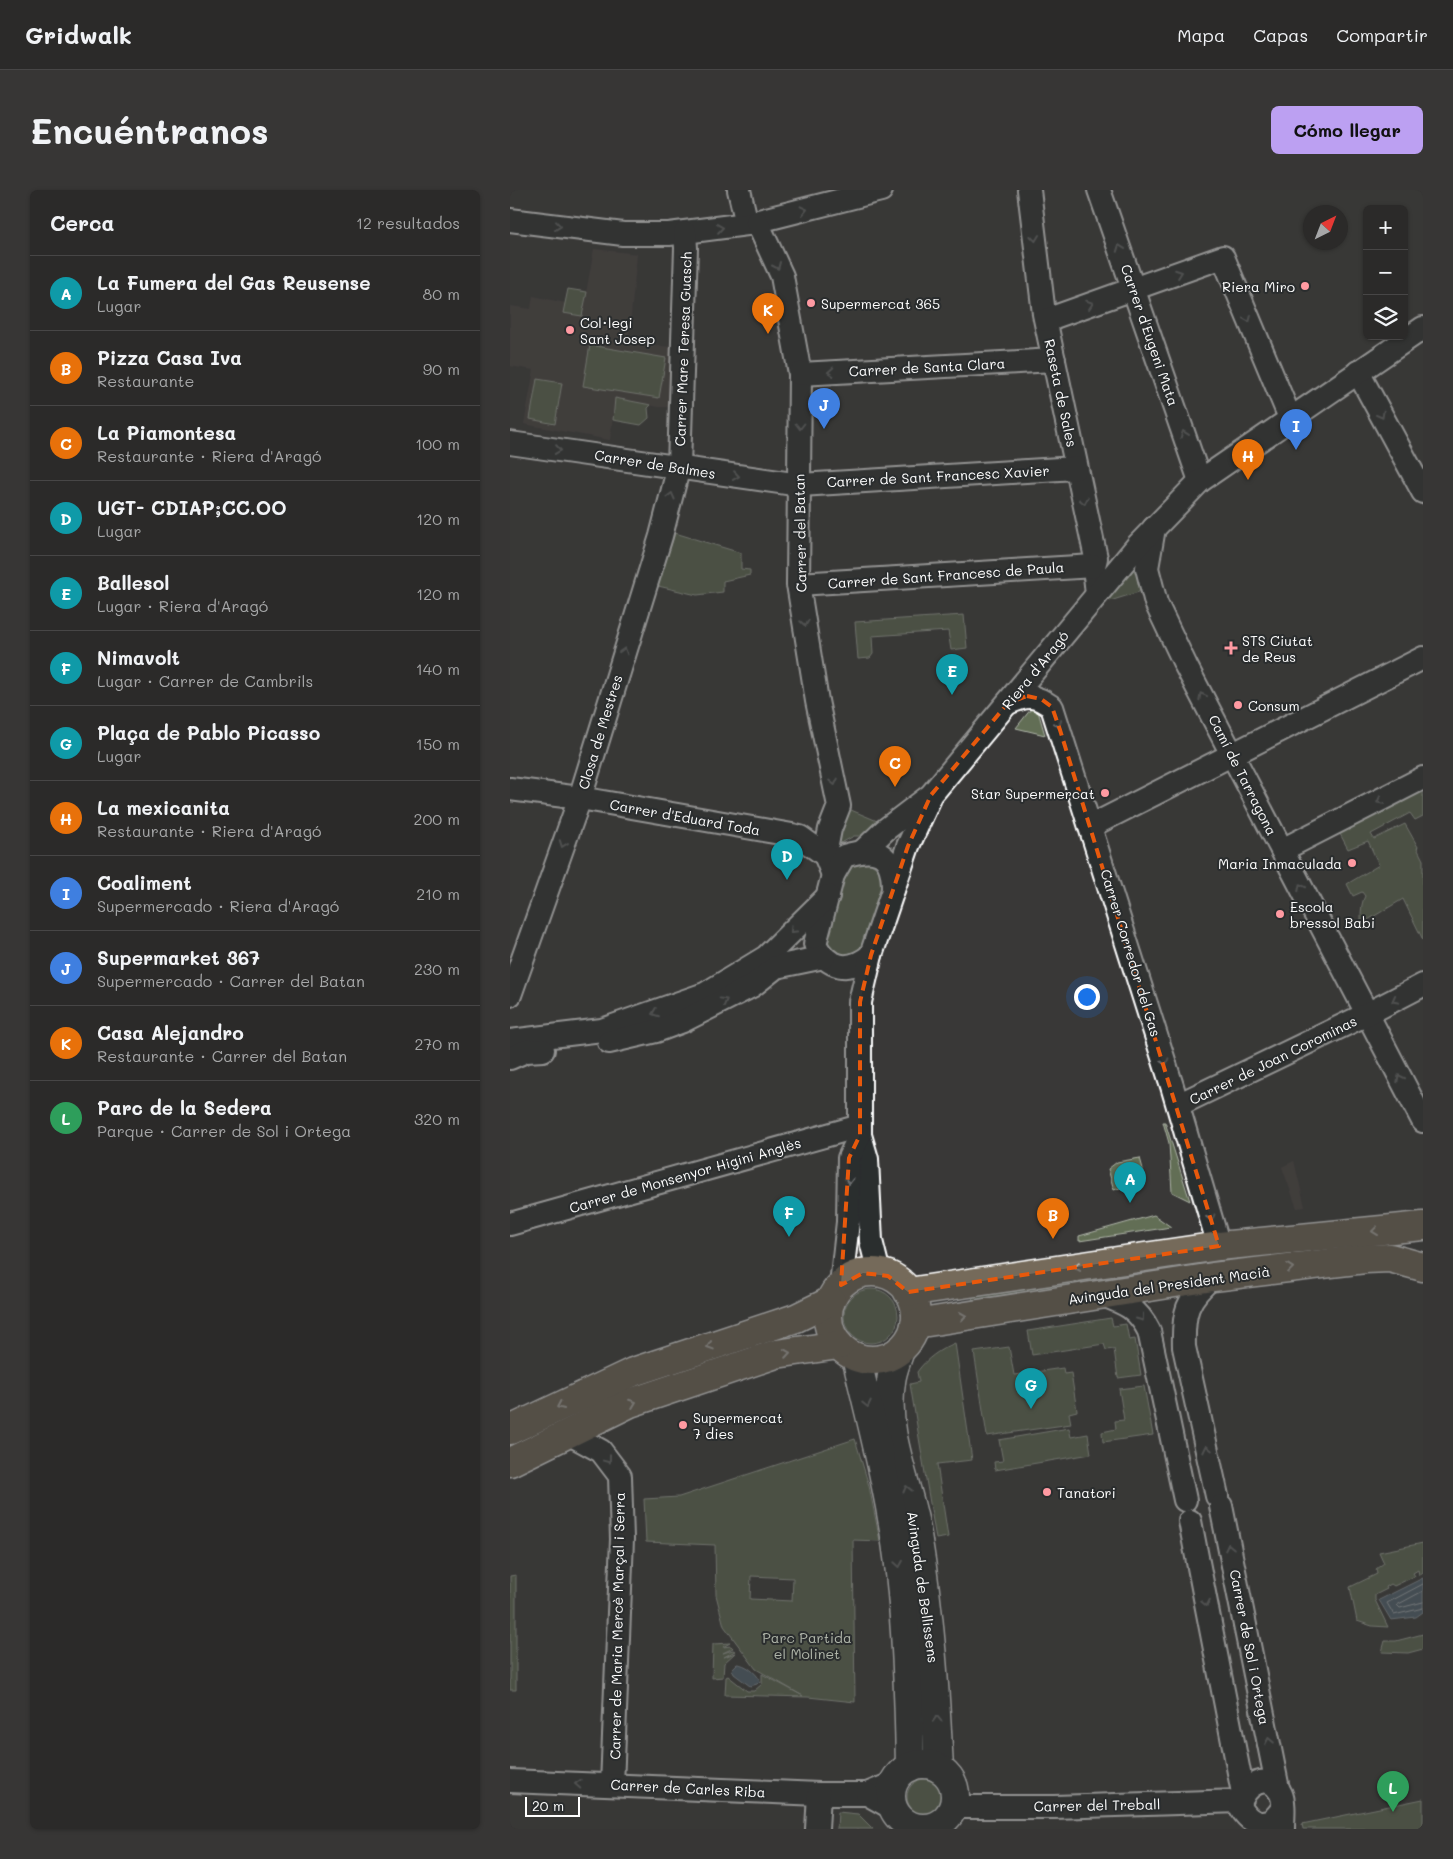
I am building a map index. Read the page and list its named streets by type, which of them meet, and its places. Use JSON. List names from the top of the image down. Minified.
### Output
{"streets":{"main road":["Avinguda del President Macià","Avinguda de Bellissens"],"street":["Carrer d'Eugeni Mata","Carrer Mare Teresa Guasch","Carrer de Santa Clara","Raseta de Sales","Carrer de Balmes","Carrer de Sant Francesc Xavier","Carrer del Batan","Carrer de Sant Francesc de Paula","Riera d'Aragó","Closa de Mestres","Camí de Tarragona","Carrer d'Eduard Toda","Carrer Corredor del Gas","Carrer de Joan Corominas","Carrer de Monsenyor Higini Anglès","Carrer de Maria Mercè Marçal i Serra","Carrer de Sol i Ortega","Carrer de Carles Riba","Carrer del Treball"]},"crossings":[["Carrer d'Eugeni Mata","Riera d'Aragó"],["Carrer Mare Teresa Guasch","Carrer de Balmes"],["Carrer Mare Teresa Guasch","Closa de Mestres"],["Carrer de Santa Clara","Raseta de Sales"],["Carrer de Santa Clara","Carrer del Batan"],["Raseta de Sales","Carrer de Sant Francesc Xavier"],["Raseta de Sales","Carrer de Sant Francesc de Paula"],["Raseta de Sales","Riera d'Aragó"],["Carrer de Balmes","Carrer de Sant Francesc Xavier"],["Carrer de Balmes","Carrer del Batan"],["Carrer de Balmes","Closa de Mestres"],["Carrer de Sant Francesc Xavier","Carrer del Batan"],["Carrer del Batan","Carrer de Sant Francesc de Paula"],["Carrer del Batan","Riera d'Aragó"],["Carrer del Batan","Carrer d'Eduard Toda"],["Carrer de Sant Francesc de Paula","Riera d'Aragó"],["Riera d'Aragó","Camí de Tarragona"],["Riera d'Aragó","Carrer Corredor del Gas"],["Riera d'Aragó","Carrer de Monsenyor Higini Anglès"],["Closa de Mestres","Carrer d'Eduard Toda"],["Camí de Tarragona","Carrer de Joan Corominas"],["Carrer Corredor del Gas","Carrer de Joan Corominas"],["Avinguda del President Macià","Avinguda de Bellissens"],["Avinguda del President Macià","Carrer de Sol i Ortega"],["Avinguda de Bellissens","Carrer de Carles Riba"],["Carrer de Maria Mercè Marçal i Serra","Carrer de Carles Riba"],["Carrer de Sol i Ortega","Carrer del Treball"]],"one_way":["Carrer d'Eugeni Mata","Raseta de Sales","Carrer de Balmes","Carrer del Batan","Camí de Tarragona","Carrer Corredor del Gas","Carrer de Maria Mercè Marçal i Serra"],"parks":["Parc Partida el Molinet"],"places":{"other":["Riera Miro","Supermercat 365","Col·legi Sant Josep","Consum","Star Supermercat","Maria Inmaculada","Escola bressol Babi","Supermercat 7 dies","Tanatori"],"health":["STS Ciutat de Reus"]},"scale_bar":"20 m","north":"top right","page":{"header":"Gridwalk","nav":["Mapa","Capas","Compartir"],"buttons":"Cómo llegar","title":"Encuéntranos","heading":["Cerca","12 resultados"],"map_buttons":["+","−"],"list":[{"mark":"A","name":"La Fumera del Gas Reusense","note":"Lugar","value":"80 m"},{"mark":"B","name":"Pizza Casa Iva","note":"Restaurante","value":"90 m"},{"mark":"C","name":"La Piamontesa","note":"Restaurante · Riera d'Aragó","value":"100 m"},{"mark":"D","name":"UGT- CDIAP;CC.OO","note":"Lugar","value":"120 m"},{"mark":"E","name":"Ballesol","note":"Lugar · Riera d'Aragó","value":"120 m"},{"mark":"F","name":"Nimavolt","note":"Lugar · Carrer de Cambrils","value":"140 m"},{"mark":"G","name":"Plaça de Pablo Picasso","note":"Lugar","value":"150 m"},{"mark":"H","name":"La mexicanita","note":"Restaurante · Riera d'Aragó","value":"200 m"},{"mark":"I","name":"Coaliment","note":"Supermercado · Riera d'Aragó","value":"210 m"},{"mark":"J","name":"Supermarket 367","note":"Supermercado · Carrer del Batan","value":"230 m"},{"mark":"K","name":"Casa Alejandro","note":"Restaurante · Carrer del Batan","value":"270 m"},{"mark":"L","name":"Parc de la Sedera","note":"Parque · Carrer de Sol i Ortega","value":"320 m"}],"pins":["K","J","I","H","E","C","D","A","F","B","G","L"],"scale":"20 m"}}
